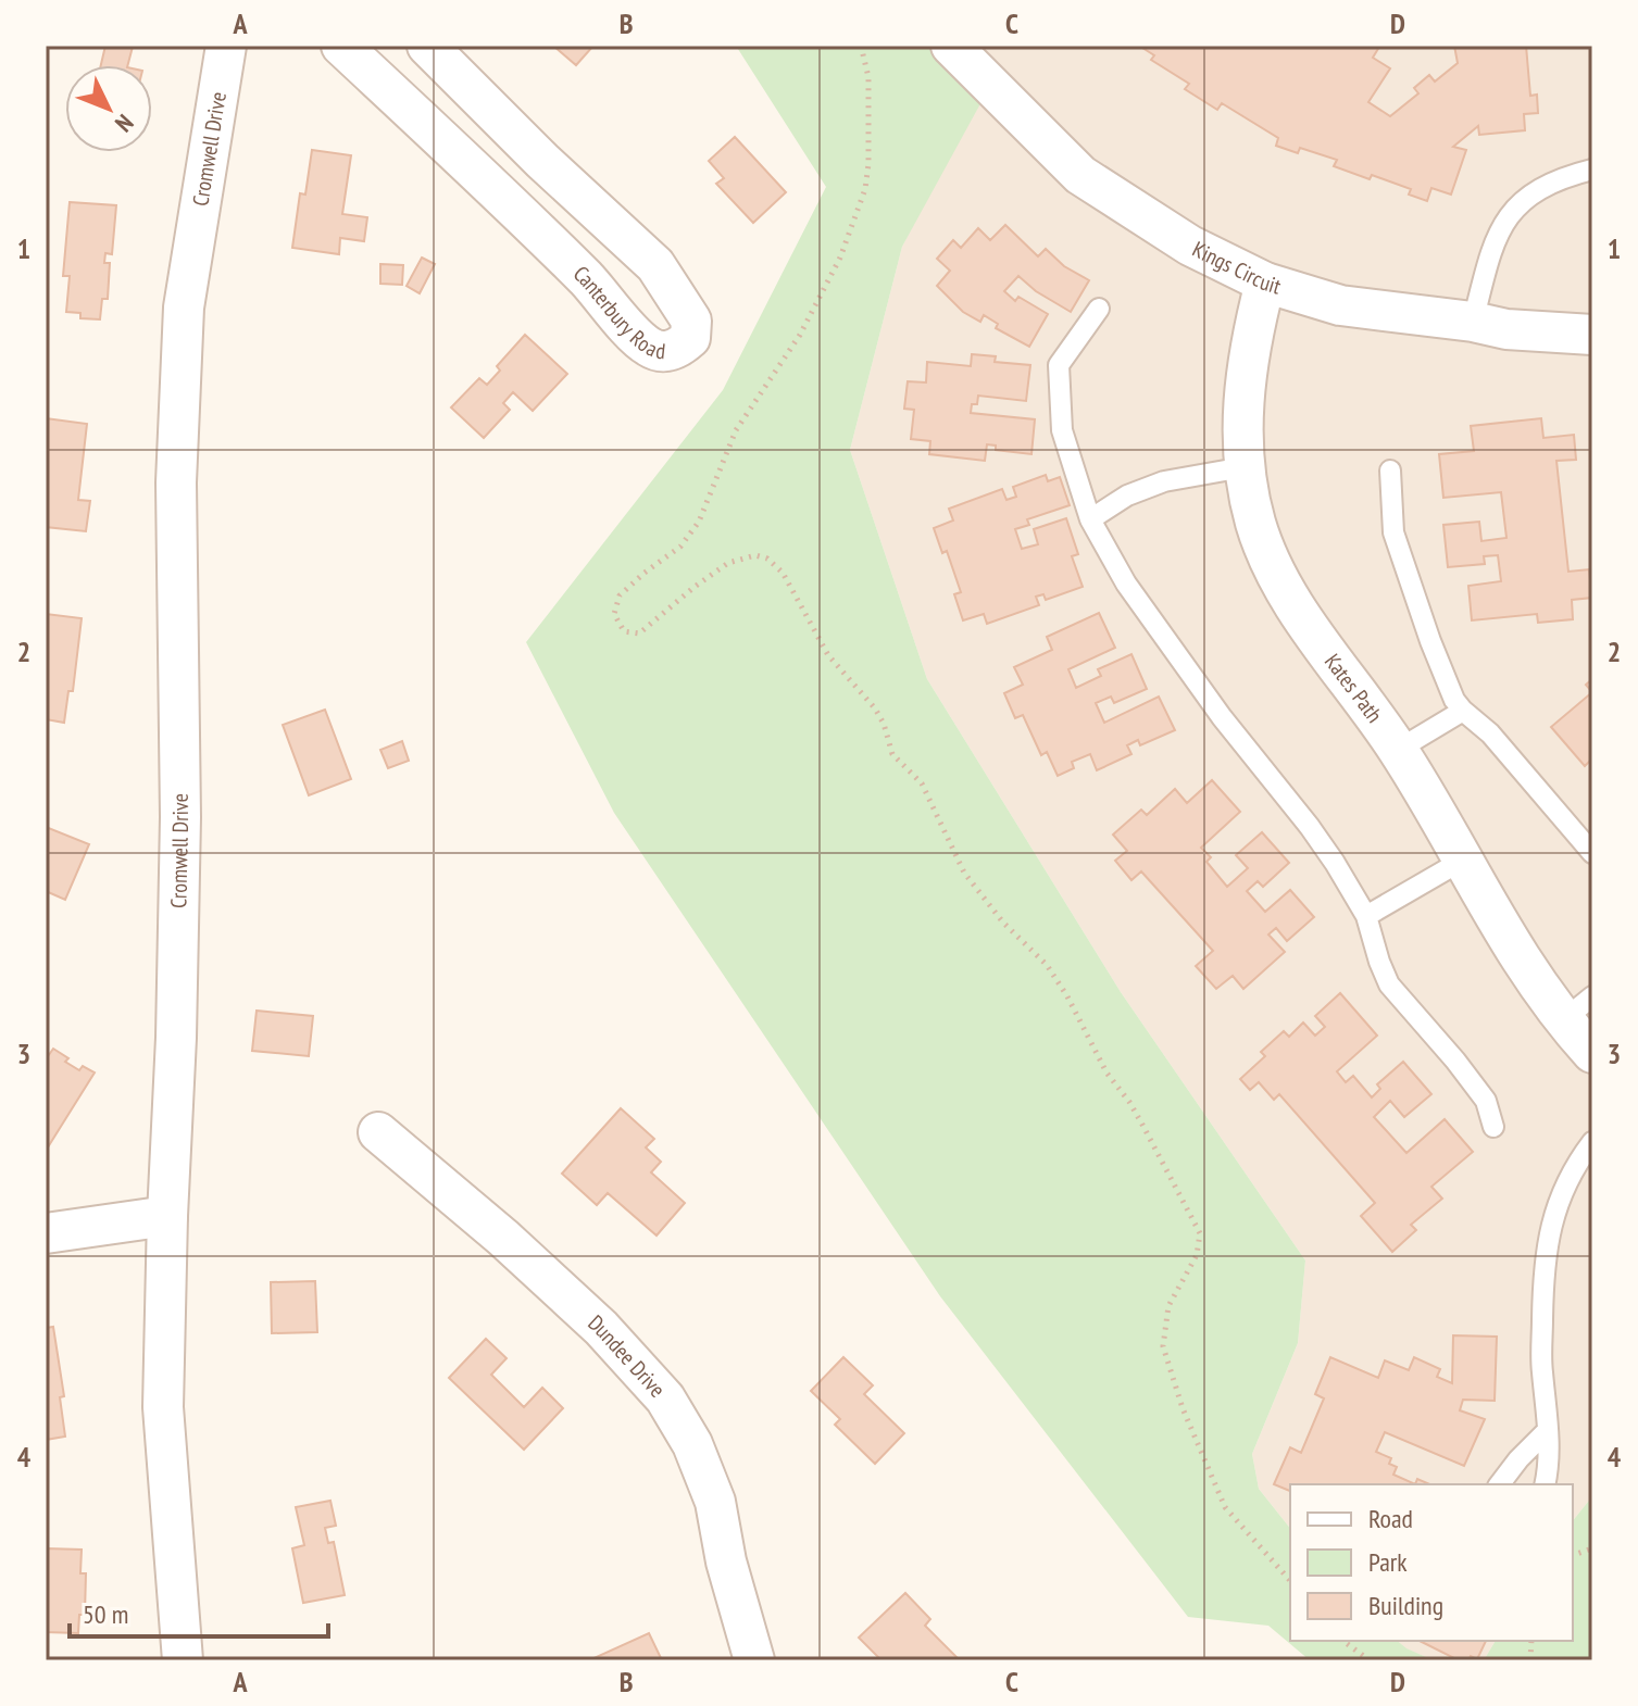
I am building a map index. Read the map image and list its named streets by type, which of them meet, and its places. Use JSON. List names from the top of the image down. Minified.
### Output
{"streets":{"street":["Cromwell Drive","Kings Circuit","Canterbury Road","Kates Path","Dundee Drive"]},"crossings":[["Kings Circuit","Kates Path"]],"legend":["Road","Park","Building"],"scale_bar":"50 m","north":"bottom right","grid":{"columns":["A","B","C","D"],"rows":["1","2","3","4"]}}
